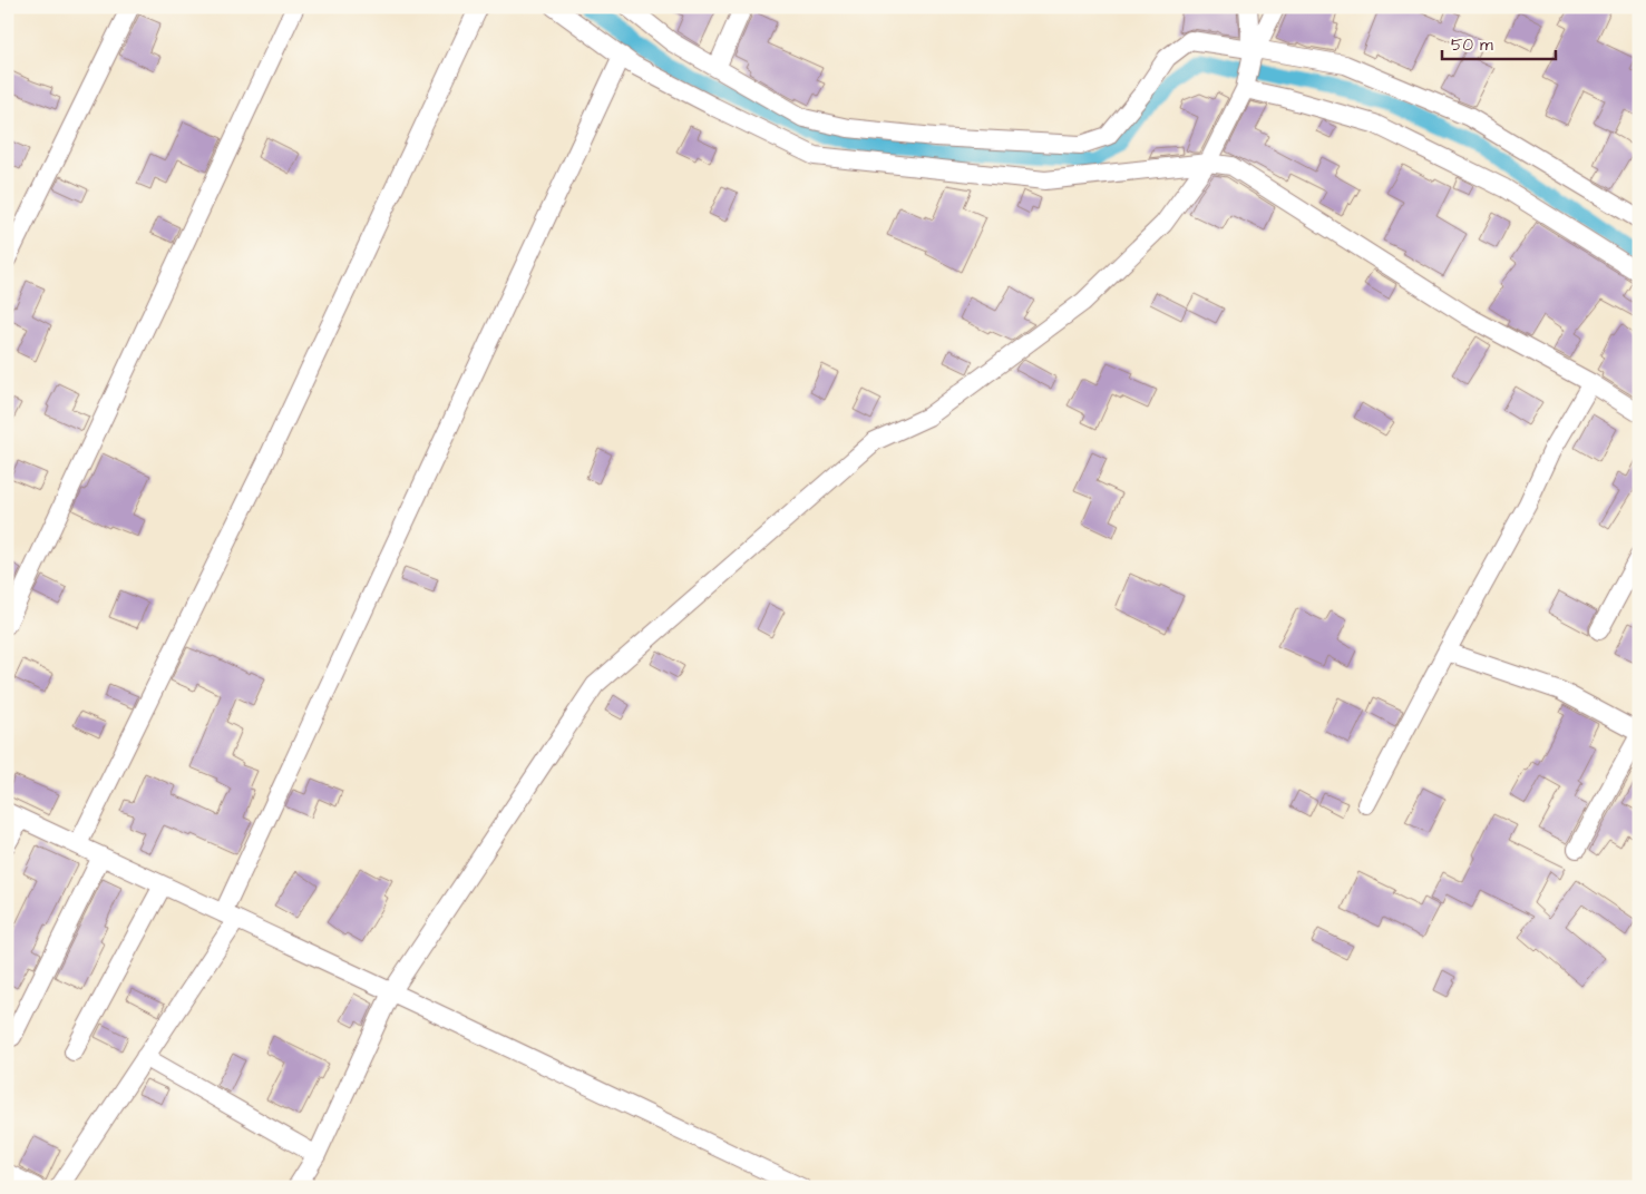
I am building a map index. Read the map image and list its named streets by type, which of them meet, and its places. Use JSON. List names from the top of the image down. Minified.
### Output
{"scale_bar":"50 m"}
